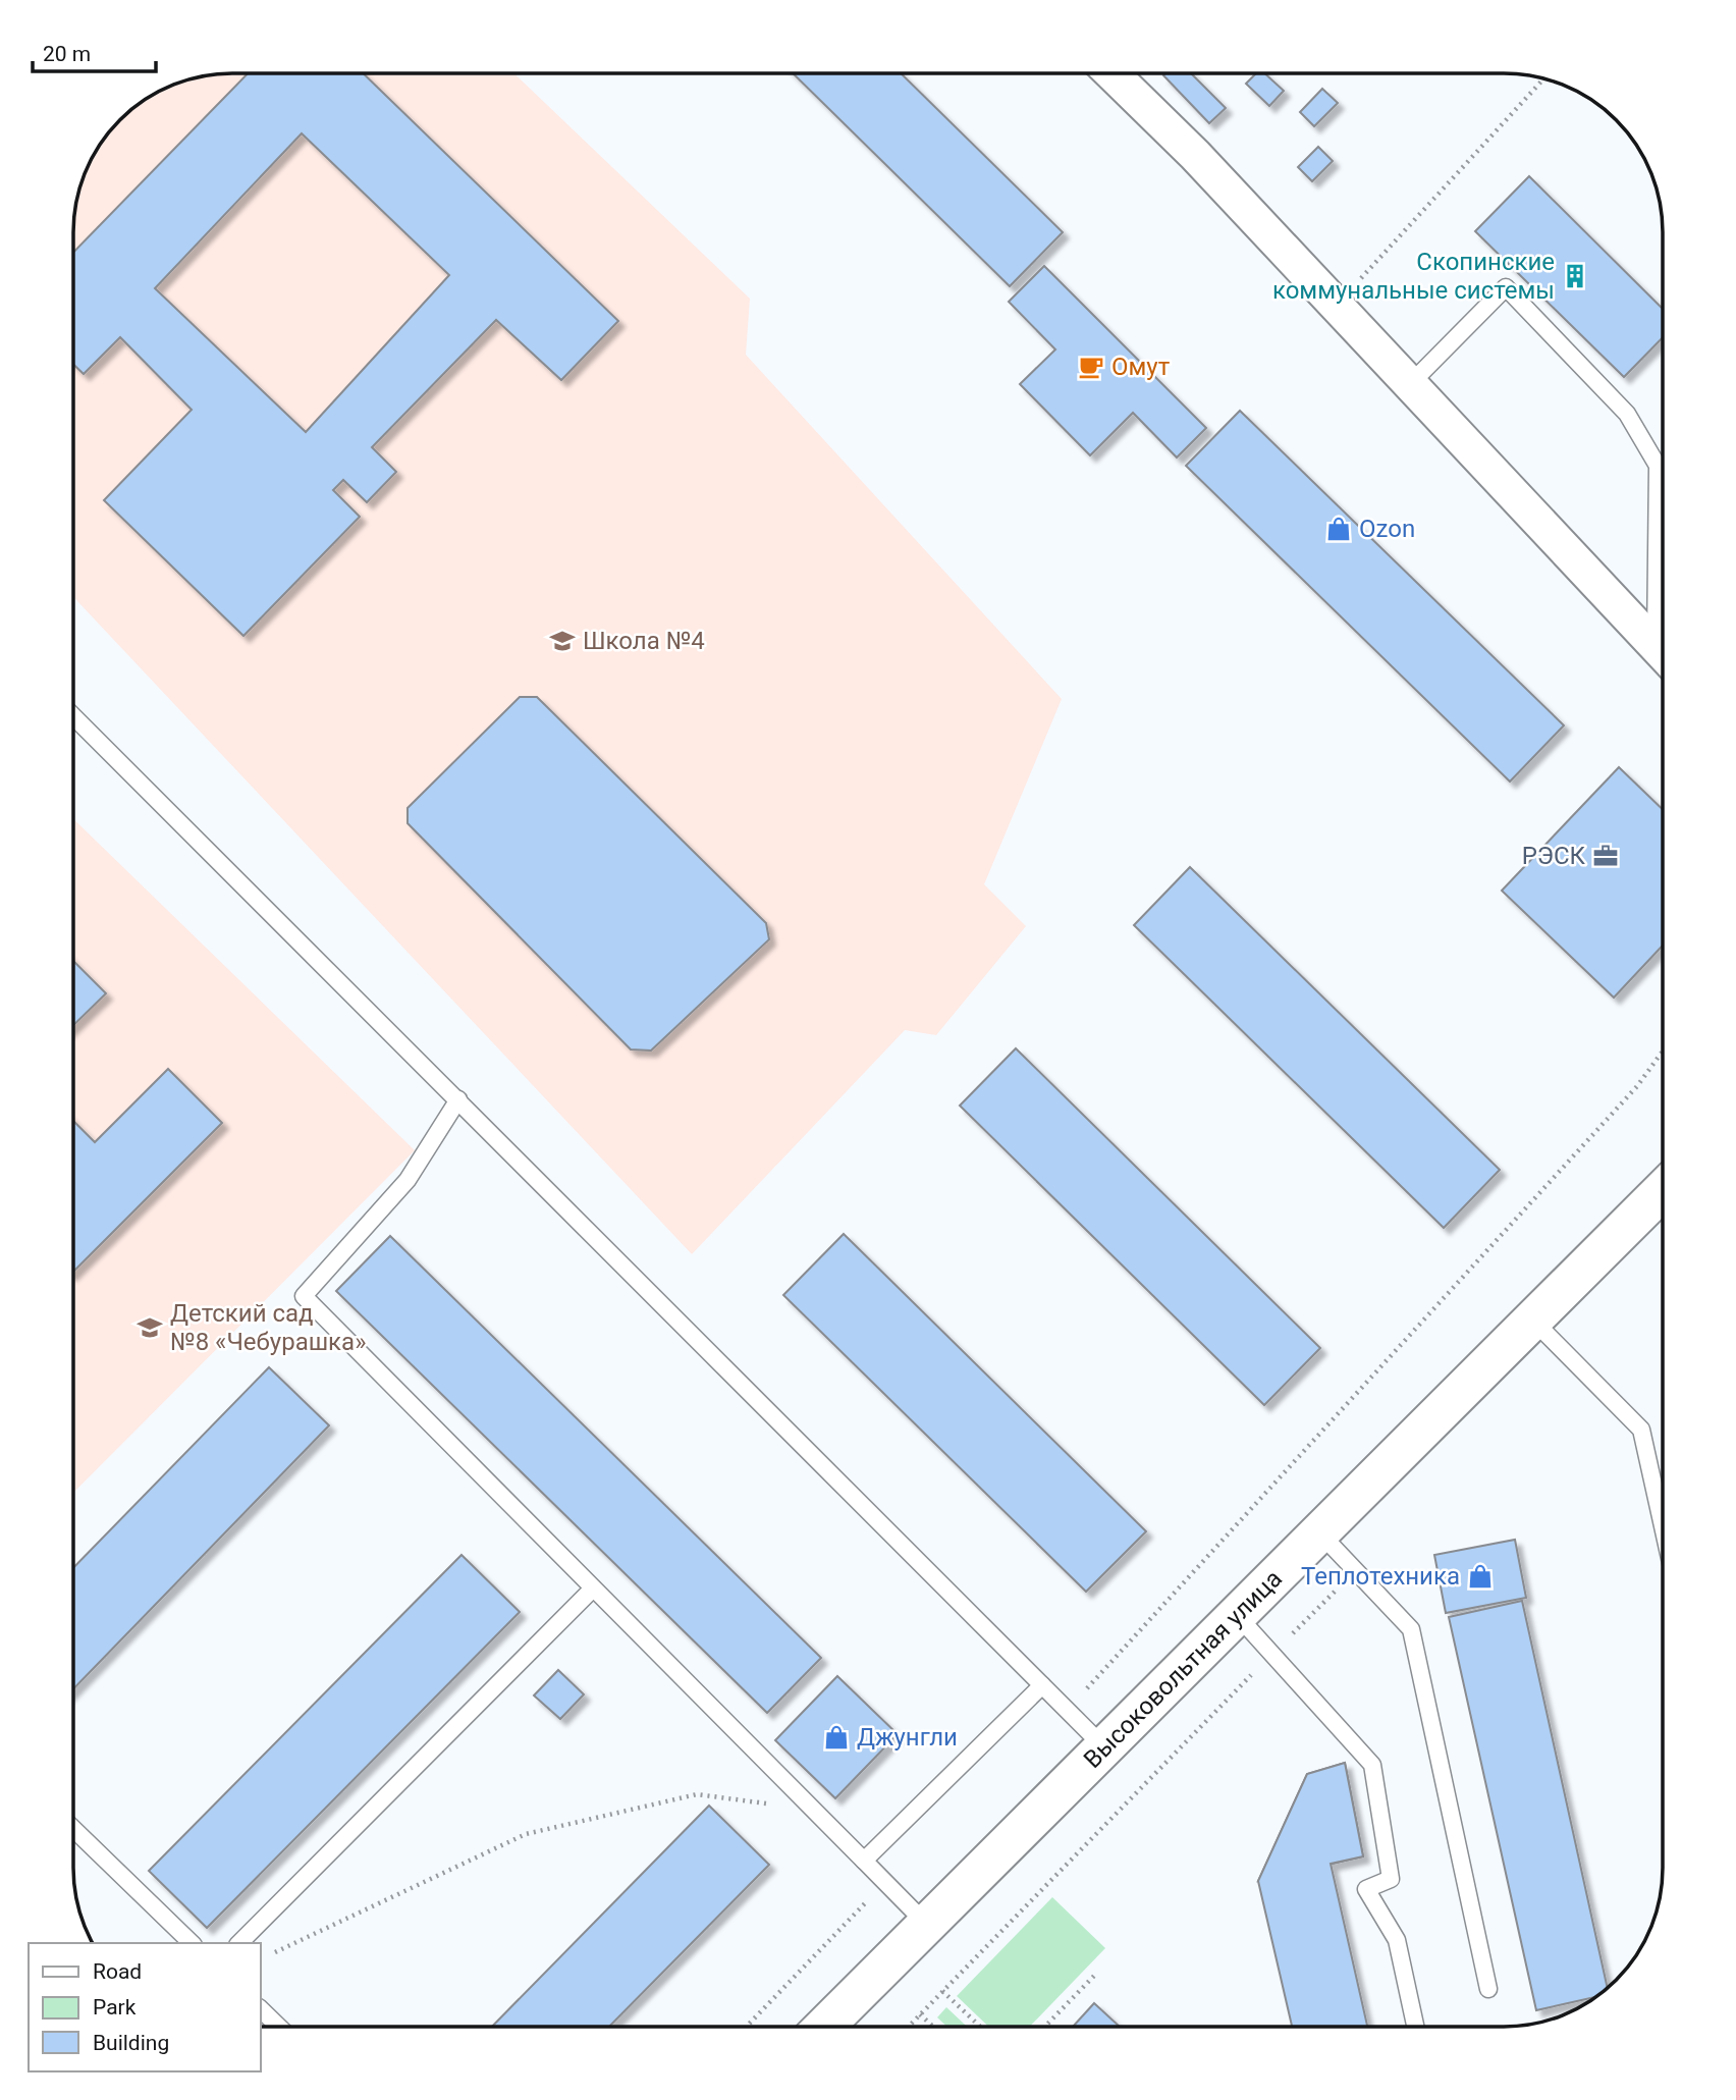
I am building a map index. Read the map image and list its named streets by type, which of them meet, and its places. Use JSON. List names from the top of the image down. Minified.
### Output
{"streets":{"main road":["Высоковольтная улица"]},"places":{"building":["Скопинские коммунальные системы"],"cafe":["Омут"],"shop":["Ozon","Теплотехника","Джунгли"],"school or university":["Школа №4","Детский сад №8 «Чебурашка»"],"office":["РЭСК"]},"legend":["Road","Park","Building"],"scale_bar":"20 m"}
